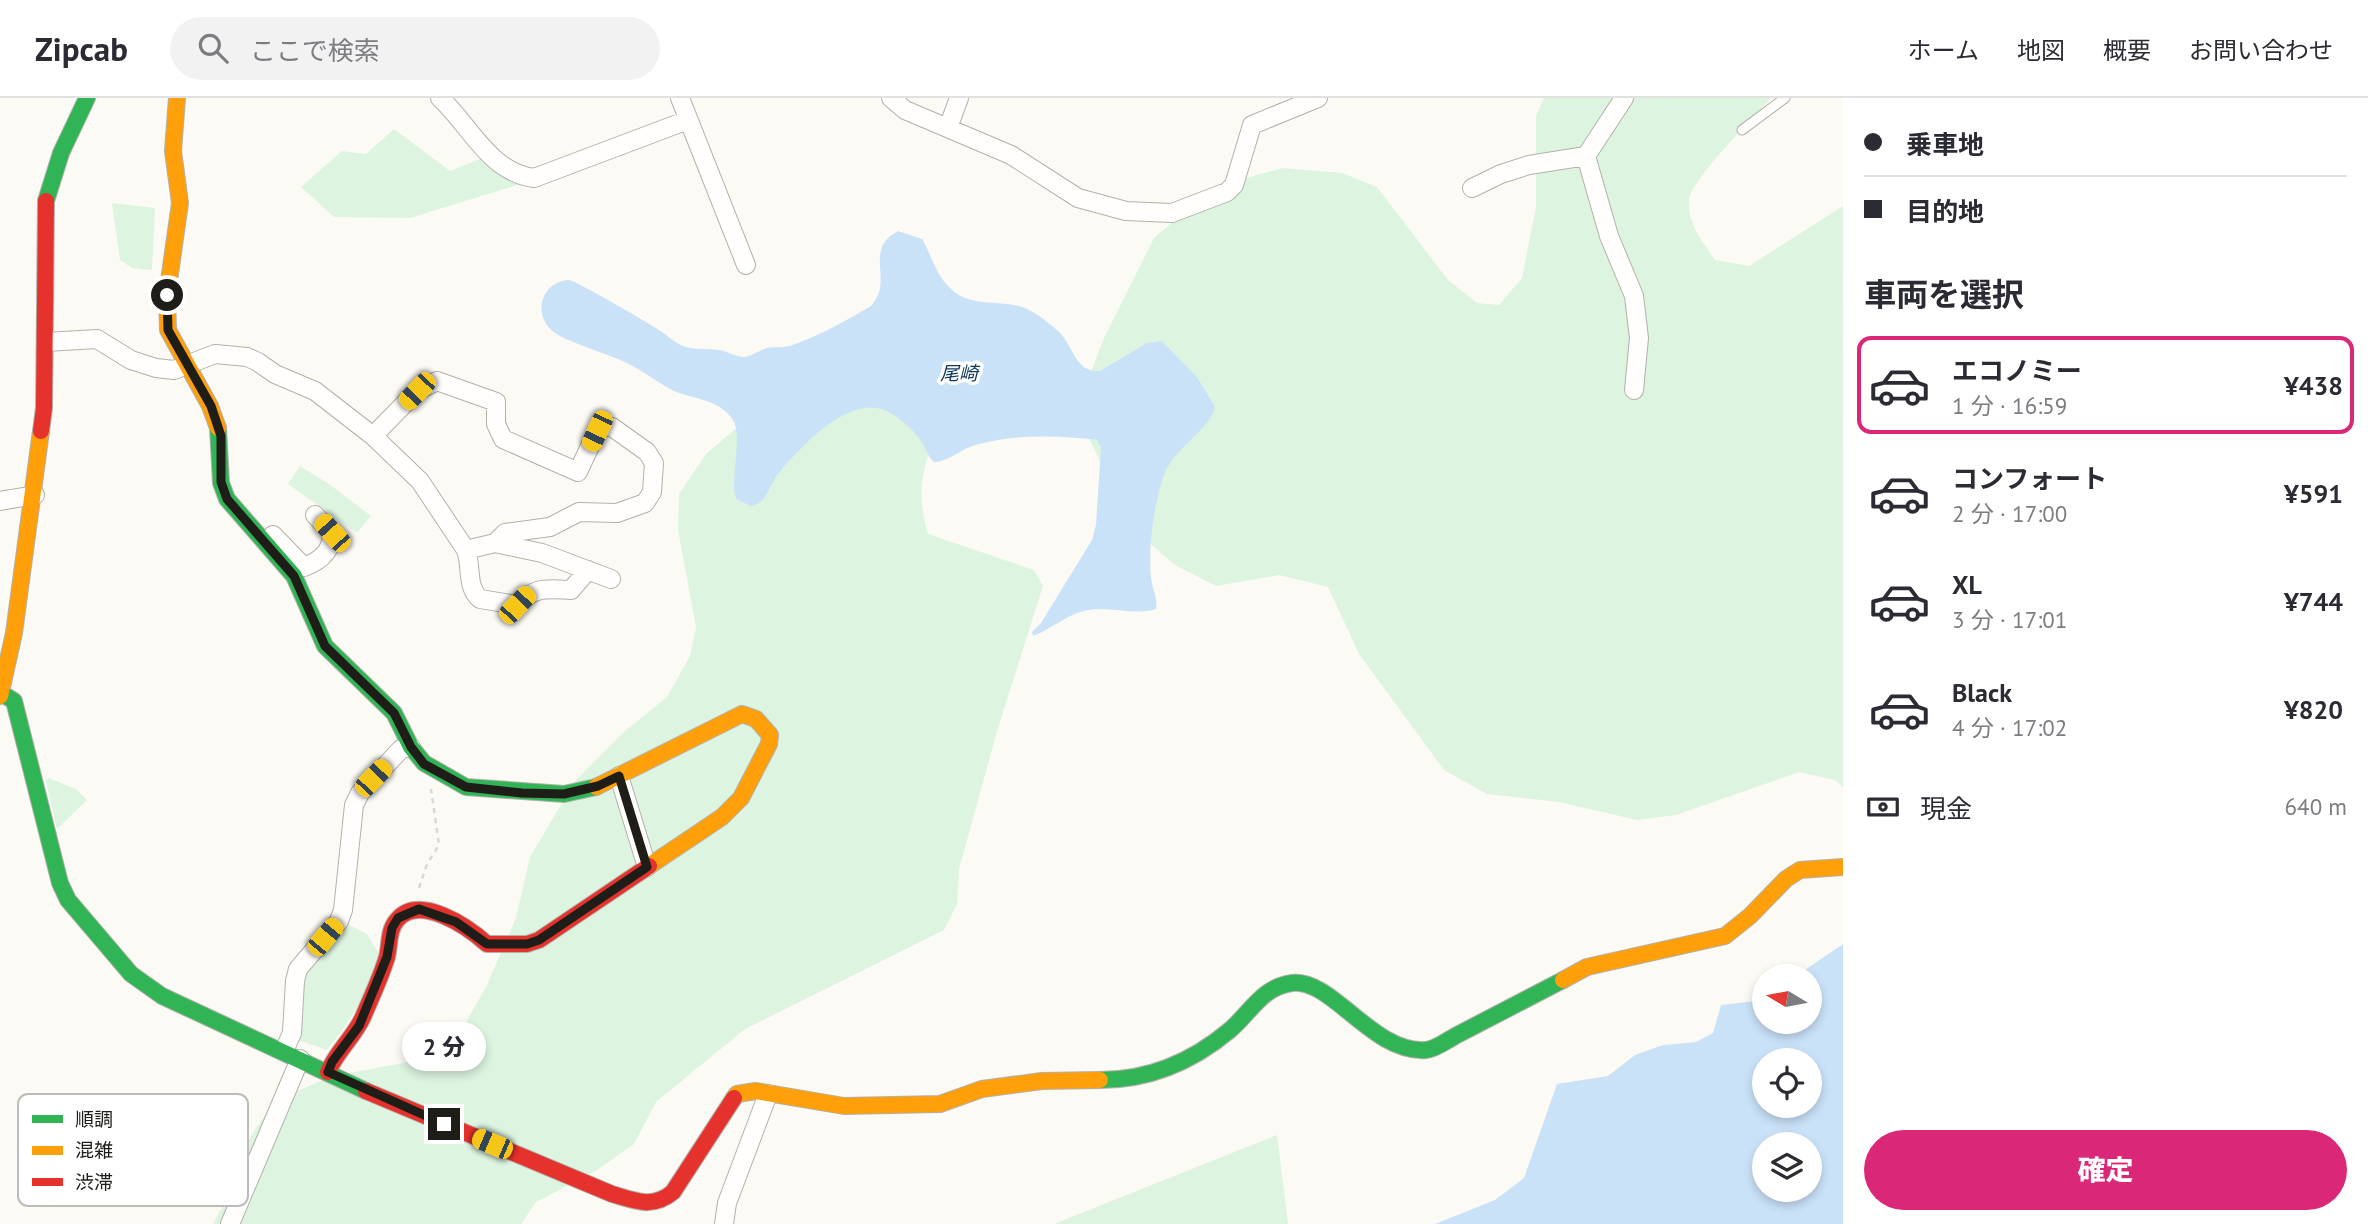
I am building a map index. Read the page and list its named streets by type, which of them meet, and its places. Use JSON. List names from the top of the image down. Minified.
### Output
{"water":["尾崎"],"legend":["順調","混雑","渋滞"],"north":"left","page":{"header":"Zipcab","search":"ここで検索","nav":["ホーム","地図","概要","お問い合わせ"],"banner":["乗車地","目的地"],"heading":"車両を選択","list":[{"name":"エコノミー","note":"1 分 · 16:59","value":"¥438"},{"name":"コンフォート","note":"2 分 · 17:00","value":"¥591"},{"name":"XL","note":"3 分 · 17:01","value":"¥744"},{"name":"Black","note":"4 分 · 17:02","value":"¥820"}],"pay":["現金","640 m"],"bubble":"2 分","buttons":"確定"}}
